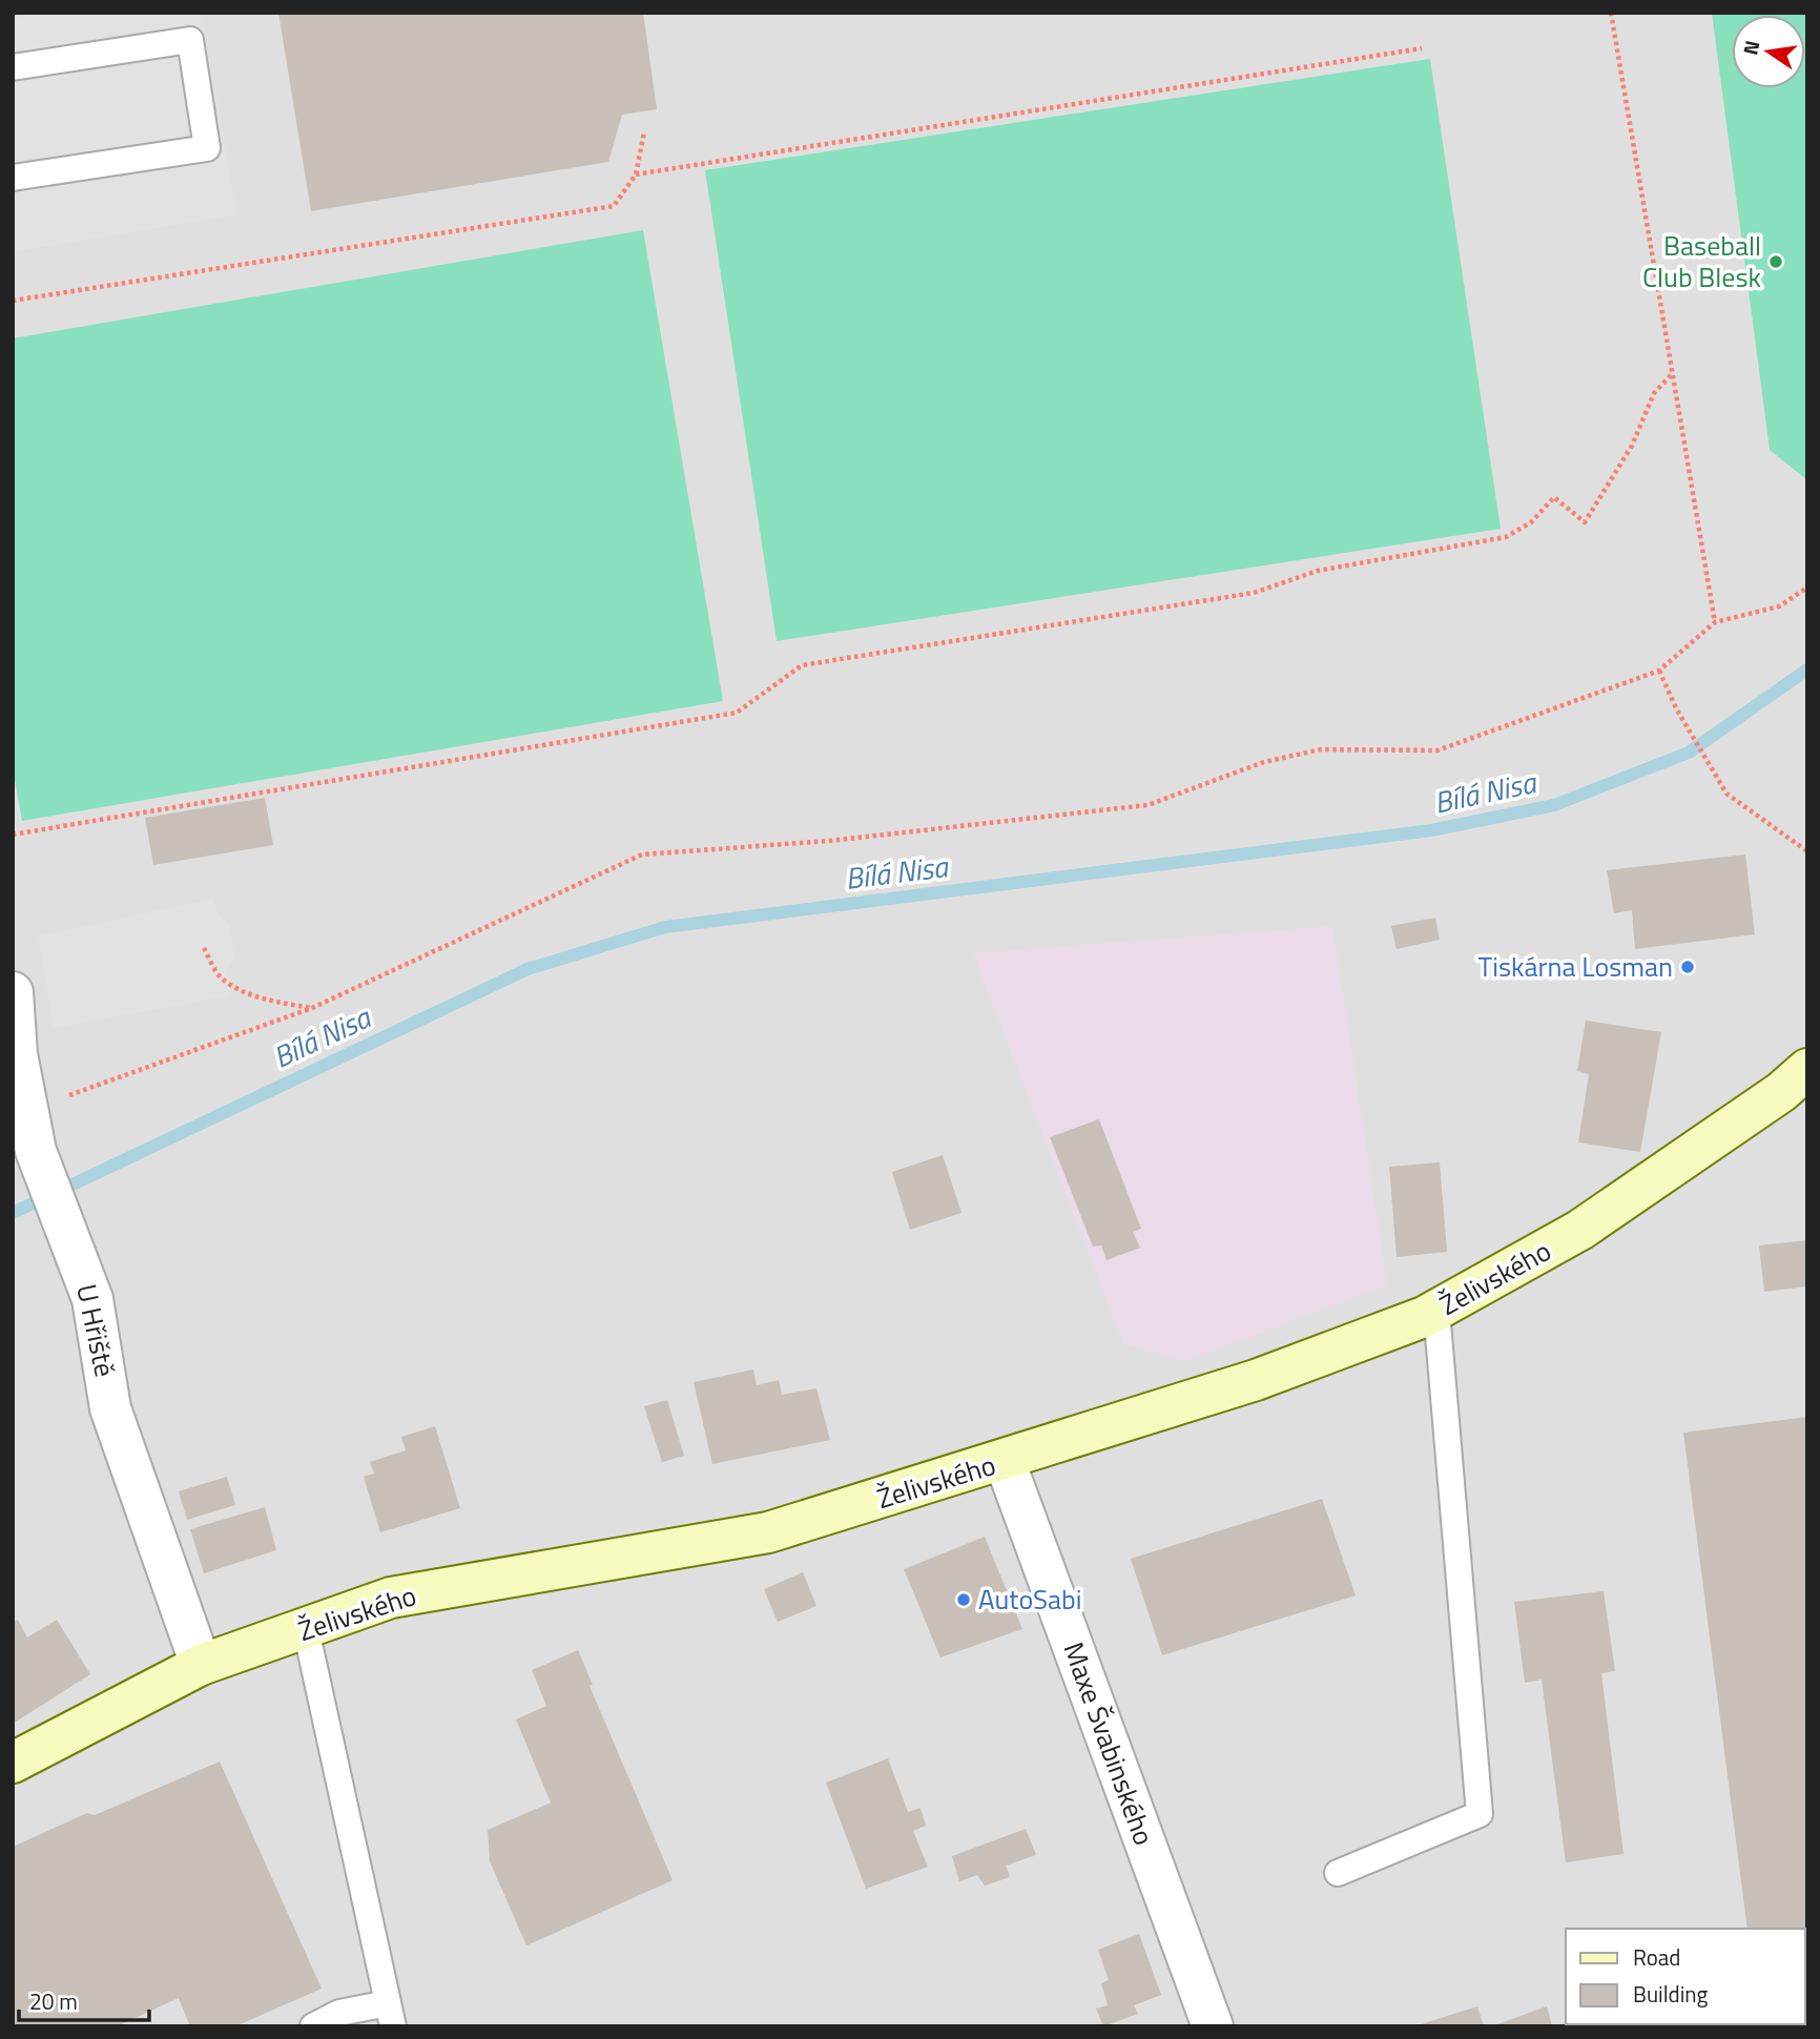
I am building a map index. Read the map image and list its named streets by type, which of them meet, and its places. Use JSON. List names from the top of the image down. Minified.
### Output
{"streets":{"street":["Želivského","U Hřiště","Maxe Švabinského"]},"crossings":[["Želivského","U Hřiště"],["Želivského","Maxe Švabinského"]],"water":["Bílá Nisa"],"places":["Baseball Club Blesk","Tiskárna Losman","AutoSabi"],"legend":["Road","Building"],"scale_bar":"20 m","north":"left"}
